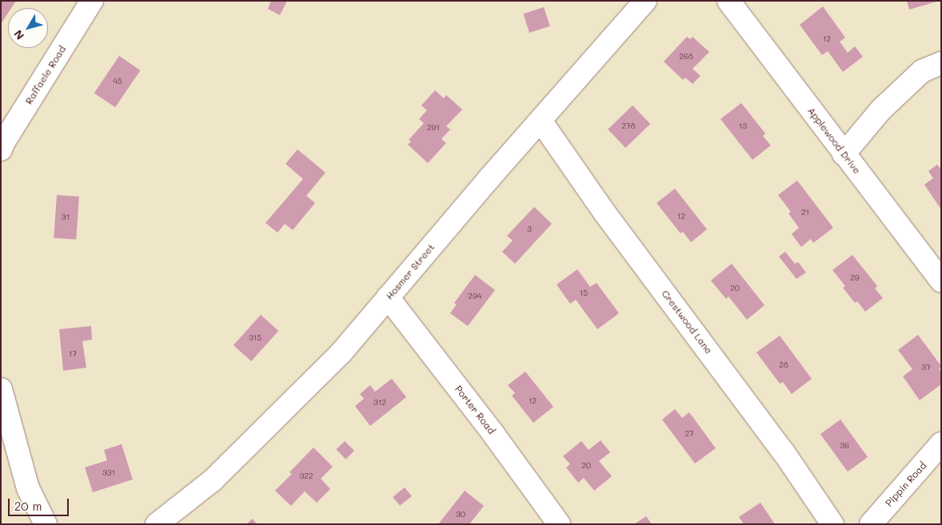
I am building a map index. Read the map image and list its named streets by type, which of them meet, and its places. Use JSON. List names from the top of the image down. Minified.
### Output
{"streets":{"street":["Raffaele Road","Applewood Drive","Hosmer Street","Crestwood Lane","Porter Road","Pippin Road"]},"crossings":[["Hosmer Street","Crestwood Lane"],["Hosmer Street","Porter Road"]],"house_numbers":["12","268","45","278","13","291","21","12","31","3","29","20","15","294","315","17","28","37","12","312","27","36","20","331","322","30"],"scale_bar":"20 m","north":"bottom left"}
